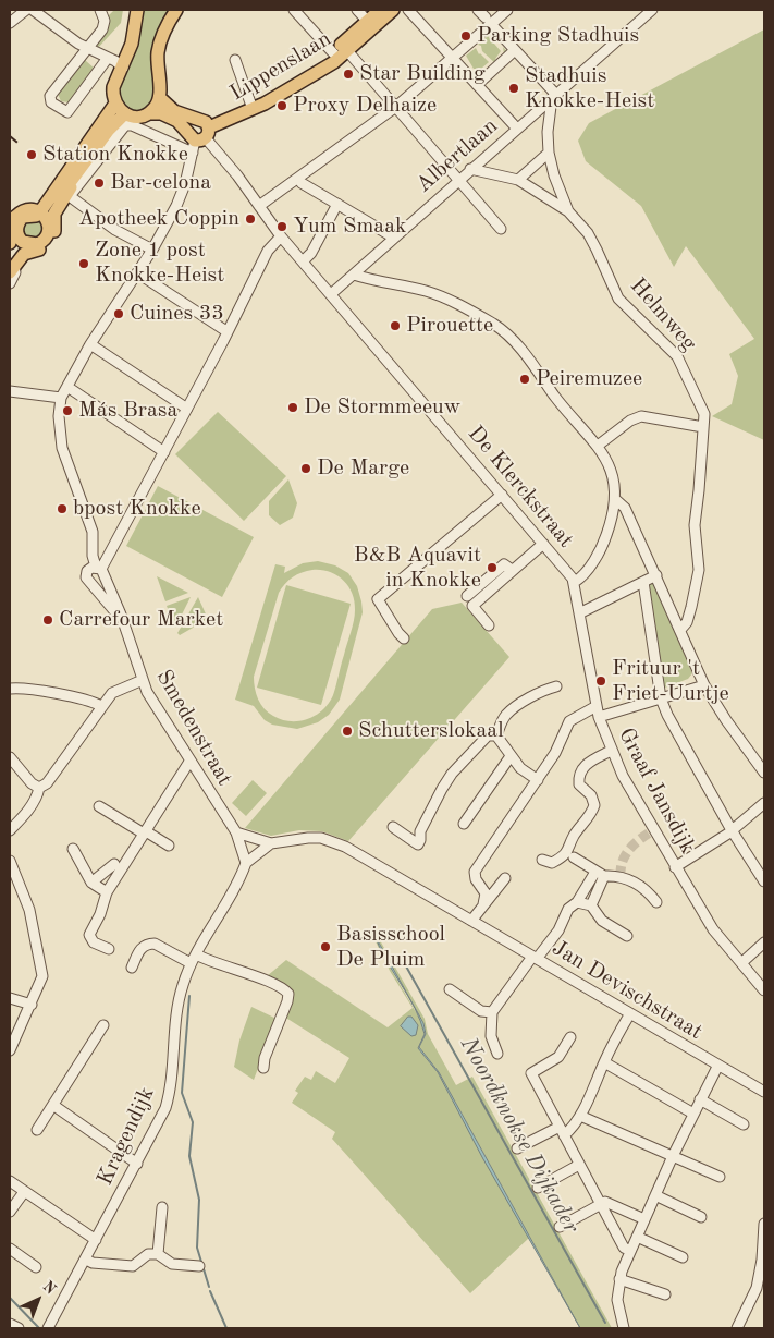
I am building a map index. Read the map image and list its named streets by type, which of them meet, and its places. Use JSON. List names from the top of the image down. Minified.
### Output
{"streets":{"main road":["Lippenslaan"],"street":["Albertlaan","Helmweg","De Klerckstraat","Smedenstraat","Graaf Jansdijk","Jan Devischstraat","Kragendijk"]},"crossings":[["Lippenslaan","De Klerckstraat"],["Lippenslaan","Smedenstraat"],["Albertlaan","Helmweg"],["Albertlaan","De Klerckstraat"],["De Klerckstraat","Smedenstraat"],["De Klerckstraat","Graaf Jansdijk"],["Smedenstraat","Jan Devischstraat"],["Smedenstraat","Kragendijk"],["Jan Devischstraat","Kragendijk"]],"water":["Noordknokse Dijkader"],"places":["Parking Stadhuis","Star Building","Stadhuis Knokke-Heist","Proxy Delhaize","Station Knokke","Bar-celona","Apotheek Coppin","Yum Smaak","Zone 1 post Knokke-Heist","Cuines 33","Pirouette","Peiremuzee","De Stormmeeuw","Más Brasa","De Marge","bpost Knokke","B&B Aquavit in Knokke","Carrefour Market","Frituur 't Friet-Uurtje","Schutterslokaal","Basisschool De Pluim"],"north":"top right"}
